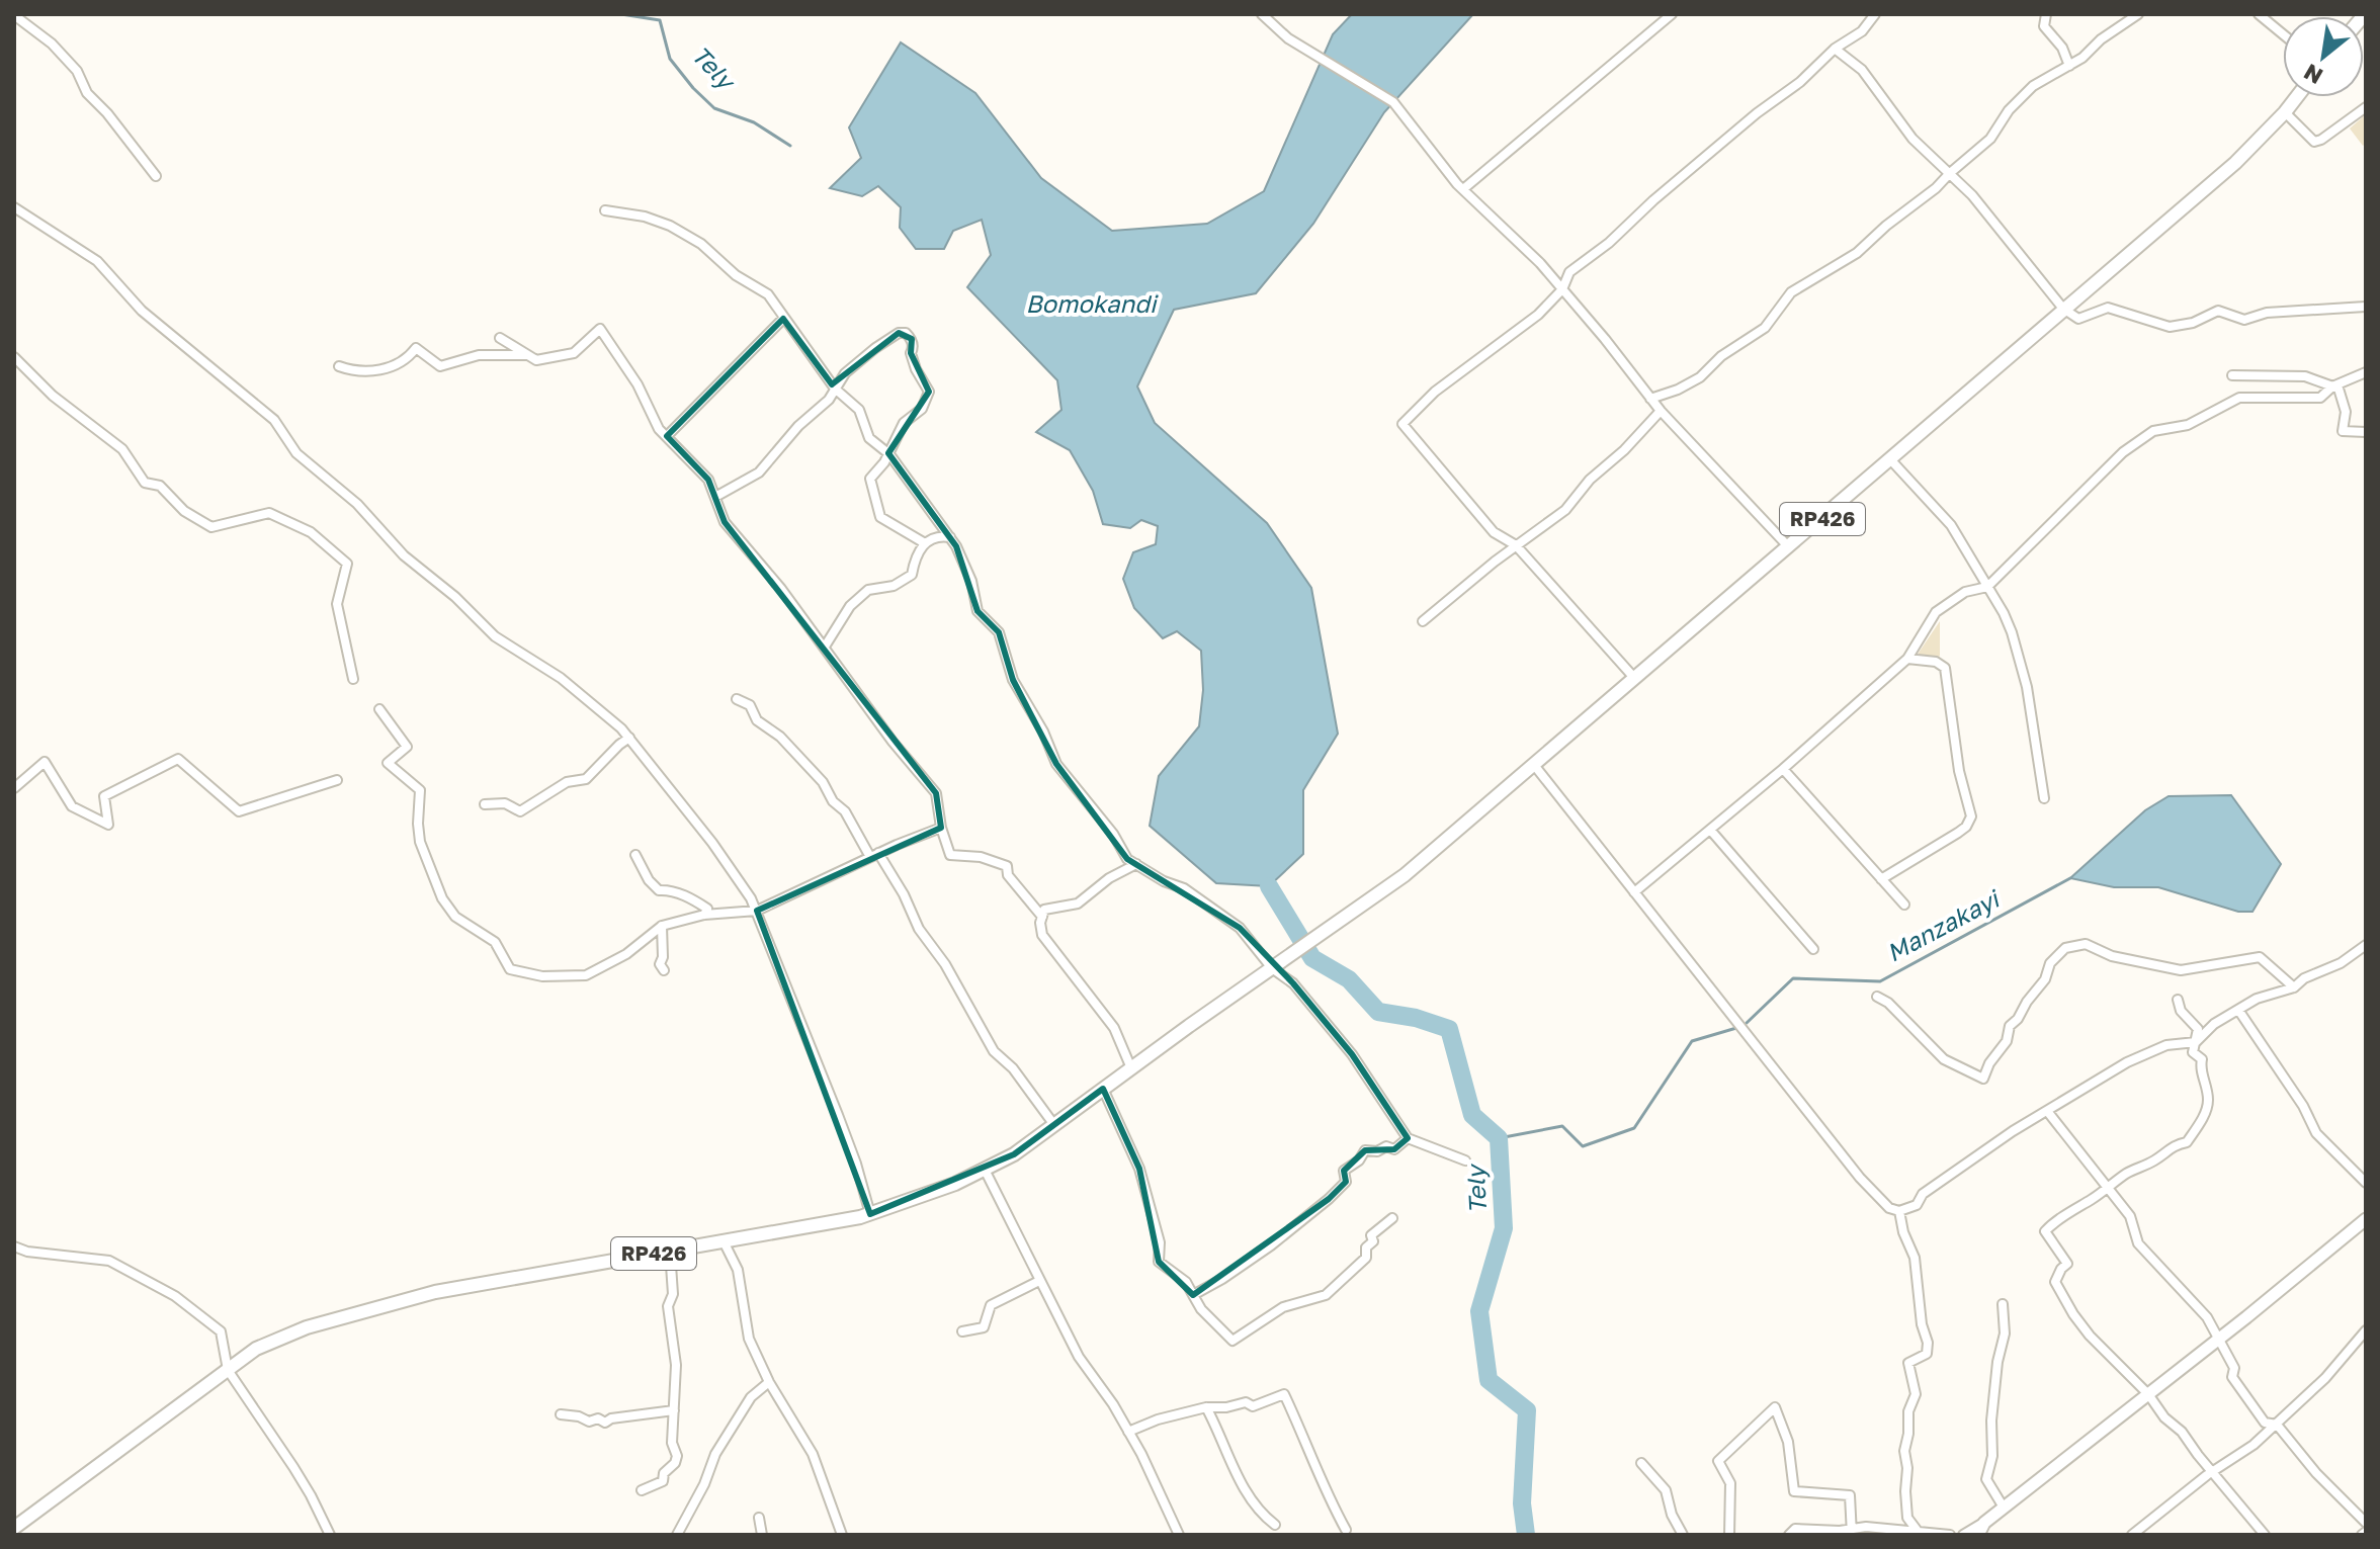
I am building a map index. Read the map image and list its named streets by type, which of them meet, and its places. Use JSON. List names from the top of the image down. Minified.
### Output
{"streets":{"main road":["RP426"]},"water":["Tely","Bomokandi","Manzakayi"],"north":"bottom left"}
